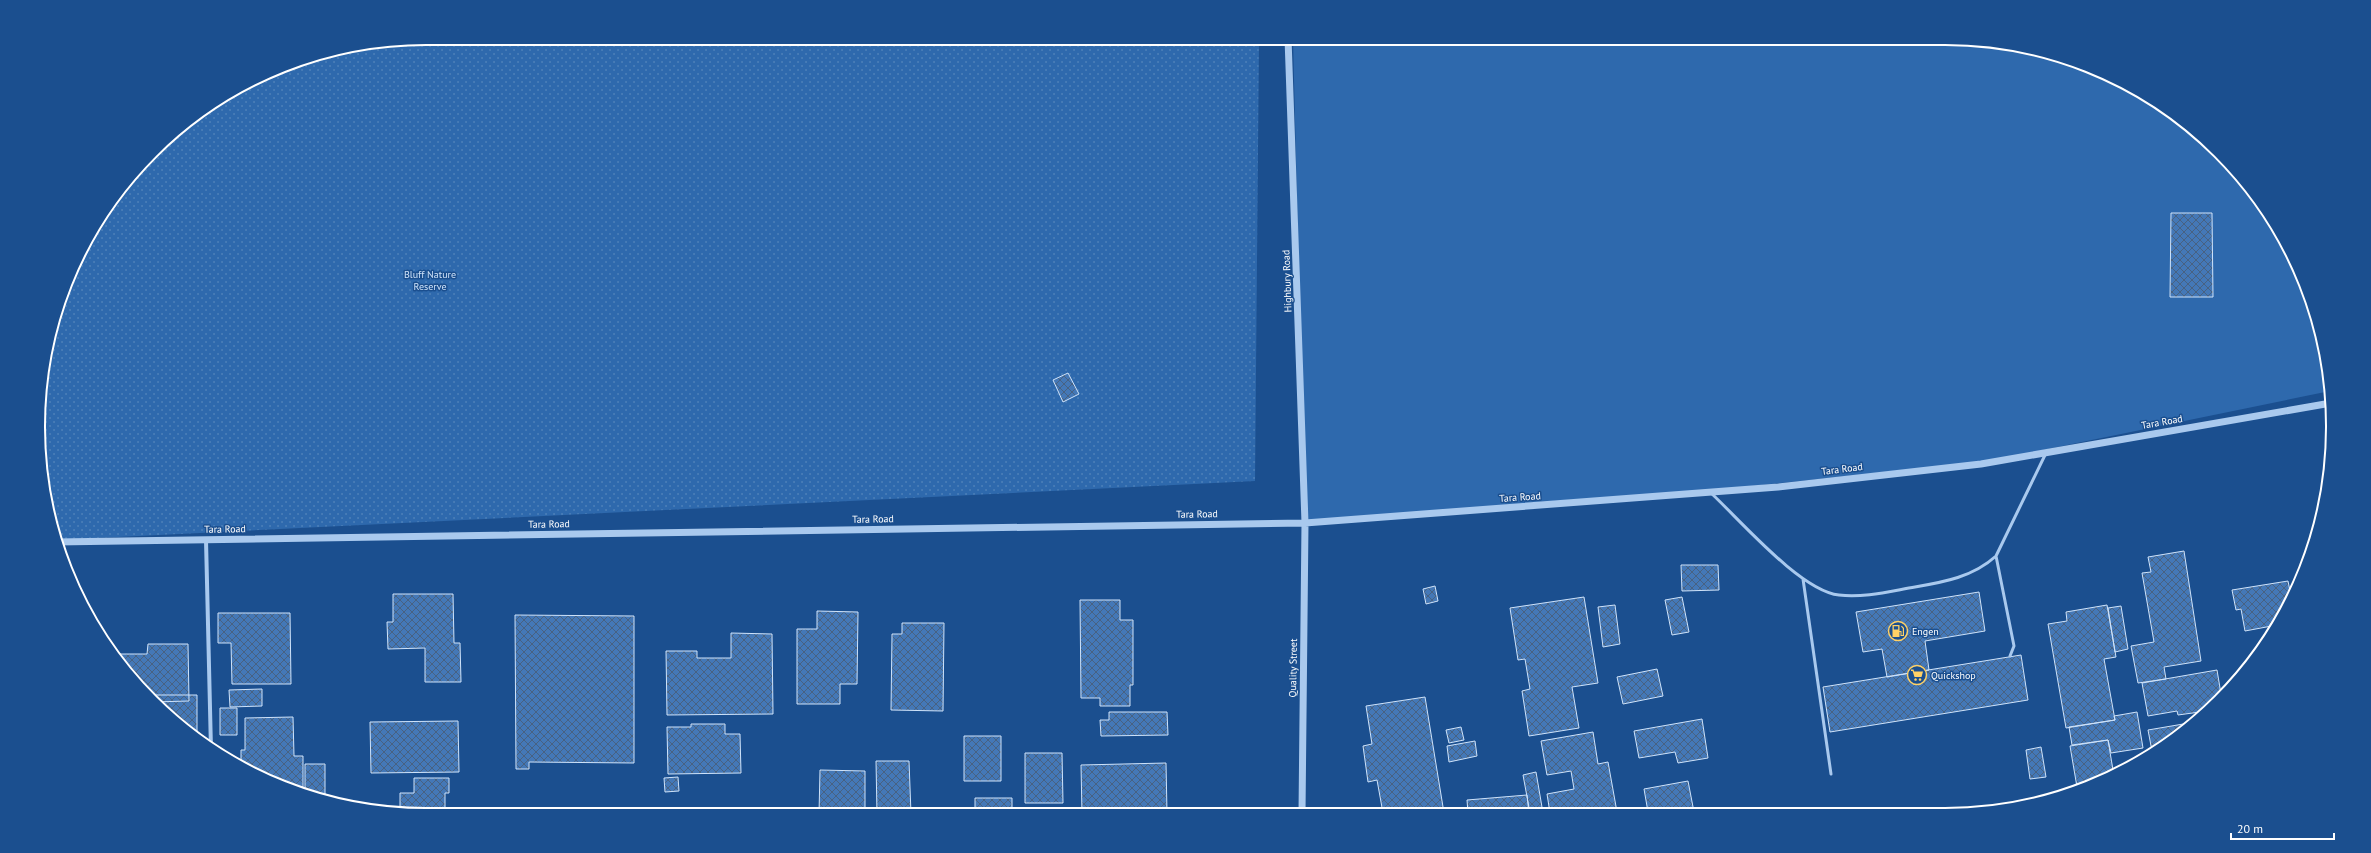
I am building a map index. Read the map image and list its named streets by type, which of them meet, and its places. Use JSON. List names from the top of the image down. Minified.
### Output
{"streets":{"street":["Highbury Road","Tara Road","Quality Street"]},"crossings":[["Highbury Road","Tara Road"],["Highbury Road","Quality Street"],["Tara Road","Quality Street"]],"parks":["Bluff Nature Reserve"],"places":{"fuel station":["Engen"],"supermarket":["Quickshop"]},"scale_bar":"20 m"}
